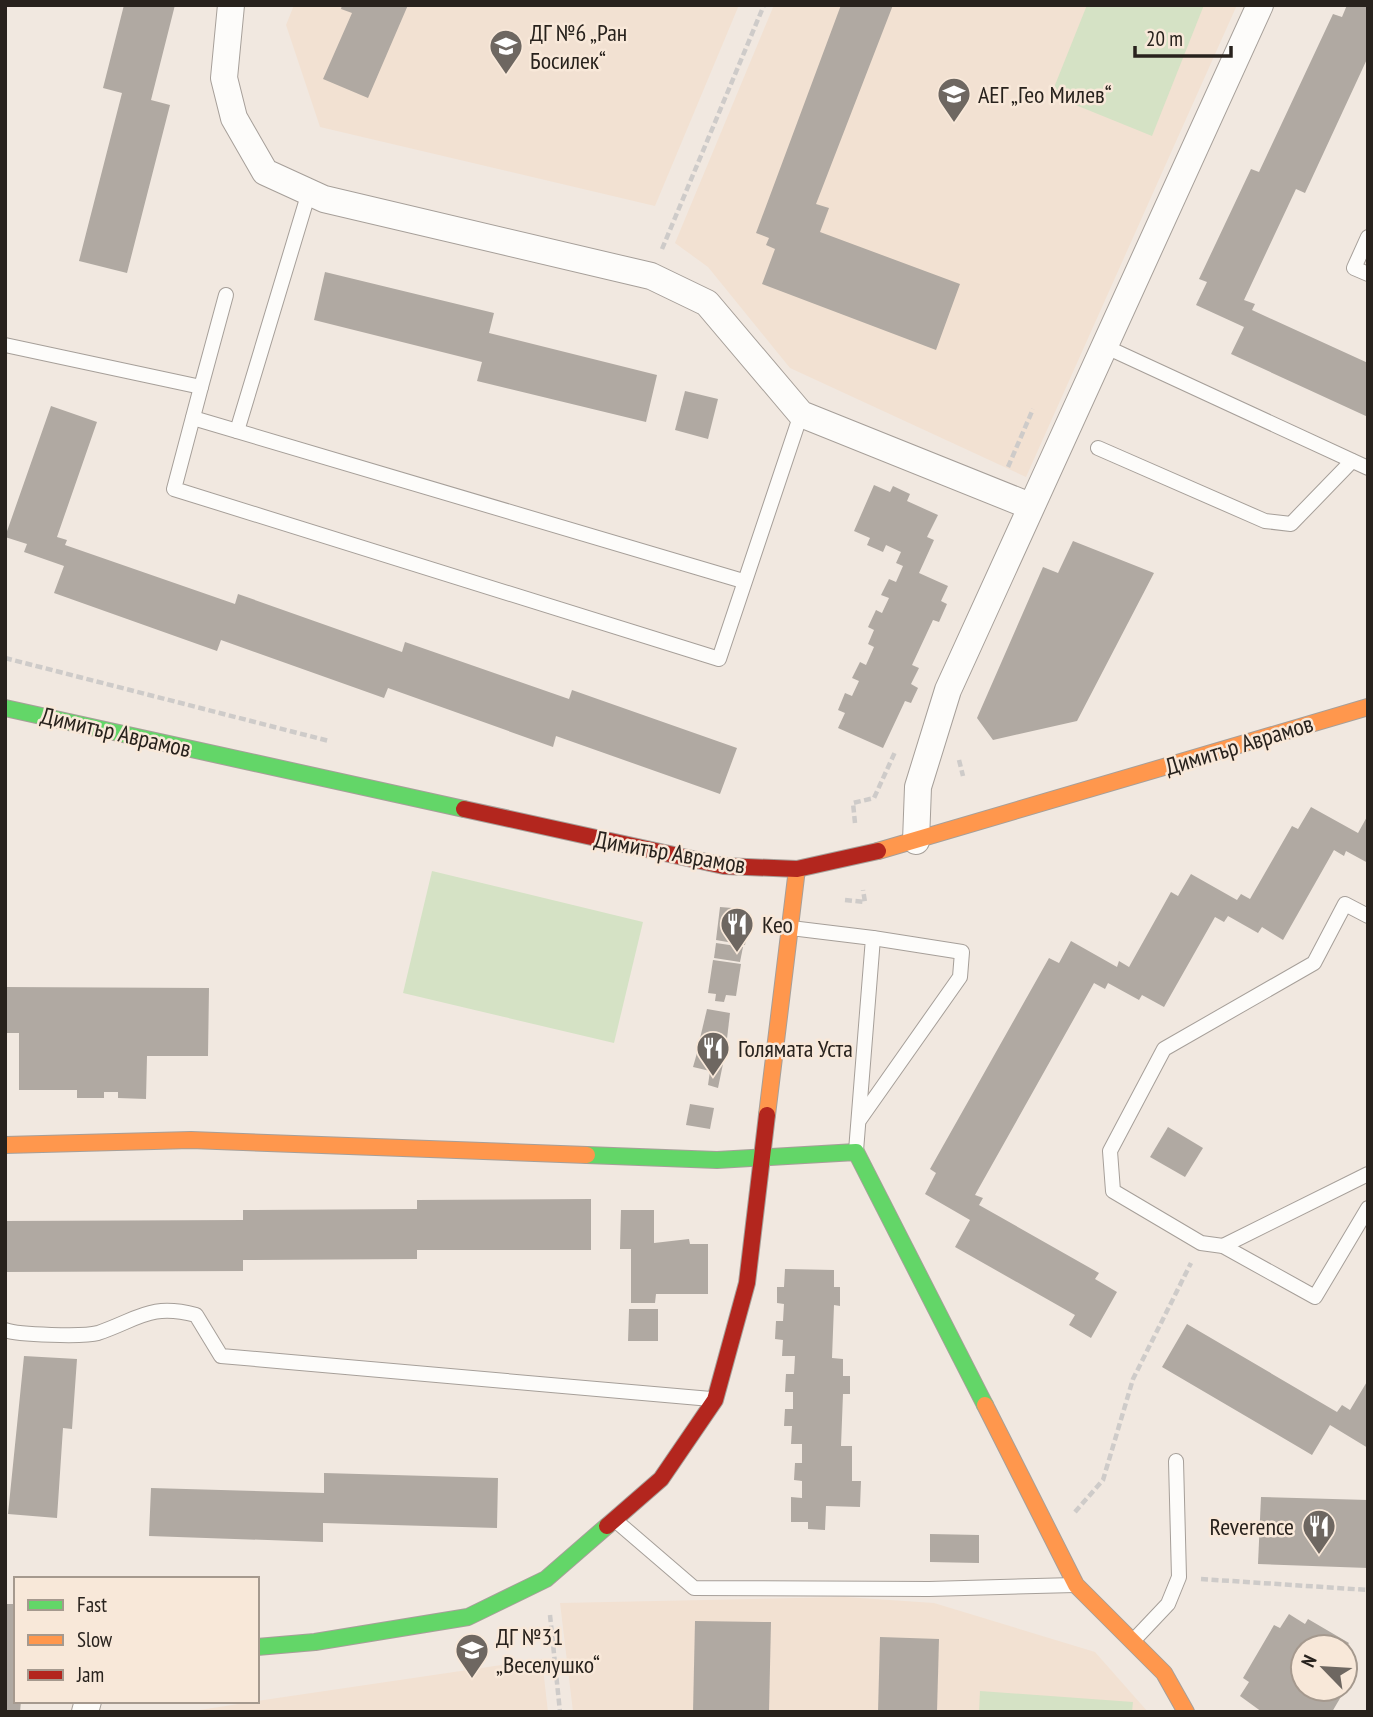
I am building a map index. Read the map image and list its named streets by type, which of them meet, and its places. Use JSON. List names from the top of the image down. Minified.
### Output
{"streets":{"street":["Димитър Аврамов"]},"places":{"school or university":["ДГ №6 „Ран Босилек“","АЕГ „Гео Милев“","ДГ №31 „Веселушко“"],"restaurant":["Keo","Голямата Уста","Reverence"]},"legend":["Fast","Slow","Jam"],"scale_bar":"20 m","north":"top left"}
